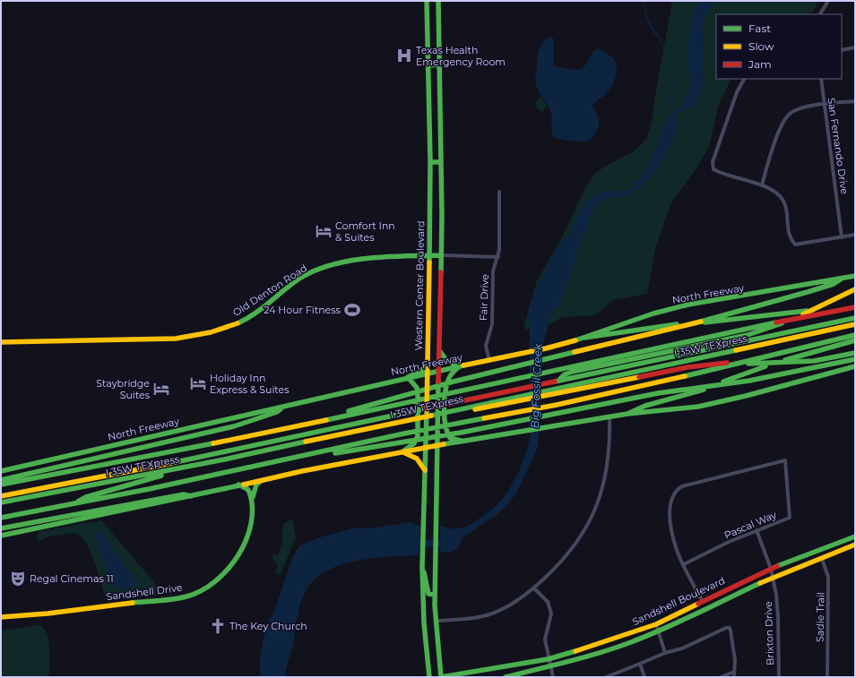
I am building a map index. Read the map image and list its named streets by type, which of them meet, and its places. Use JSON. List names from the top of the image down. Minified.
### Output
{"streets":{"main road":["Western Center Boulevard","Old Denton Road","North Freeway","I 35W TEXpress","Sandshell Drive","Sandshell Boulevard"],"street":["San Fernando Drive","Fair Drive","Pascal Way","Sadie Trail","Brixton Drive"]},"crossings":[["Western Center Boulevard","Old Denton Road"],["Western Center Boulevard","North Freeway"],["North Freeway","Fair Drive"],["Sandshell Boulevard","Sadie Trail"],["Sandshell Boulevard","Brixton Drive"]],"water":["Big Fossil Creek"],"places":{"hospital":["Texas Health Emergency Room"],"hotel":["Comfort Inn & Suites","Holiday Inn Express & Suites","Staybridge Suites"],"sports":["24 Hour Fitness"],"theatre":["Regal Cinemas 11"],"church":["The Key Church"]},"legend":["Fast","Slow","Jam"]}
